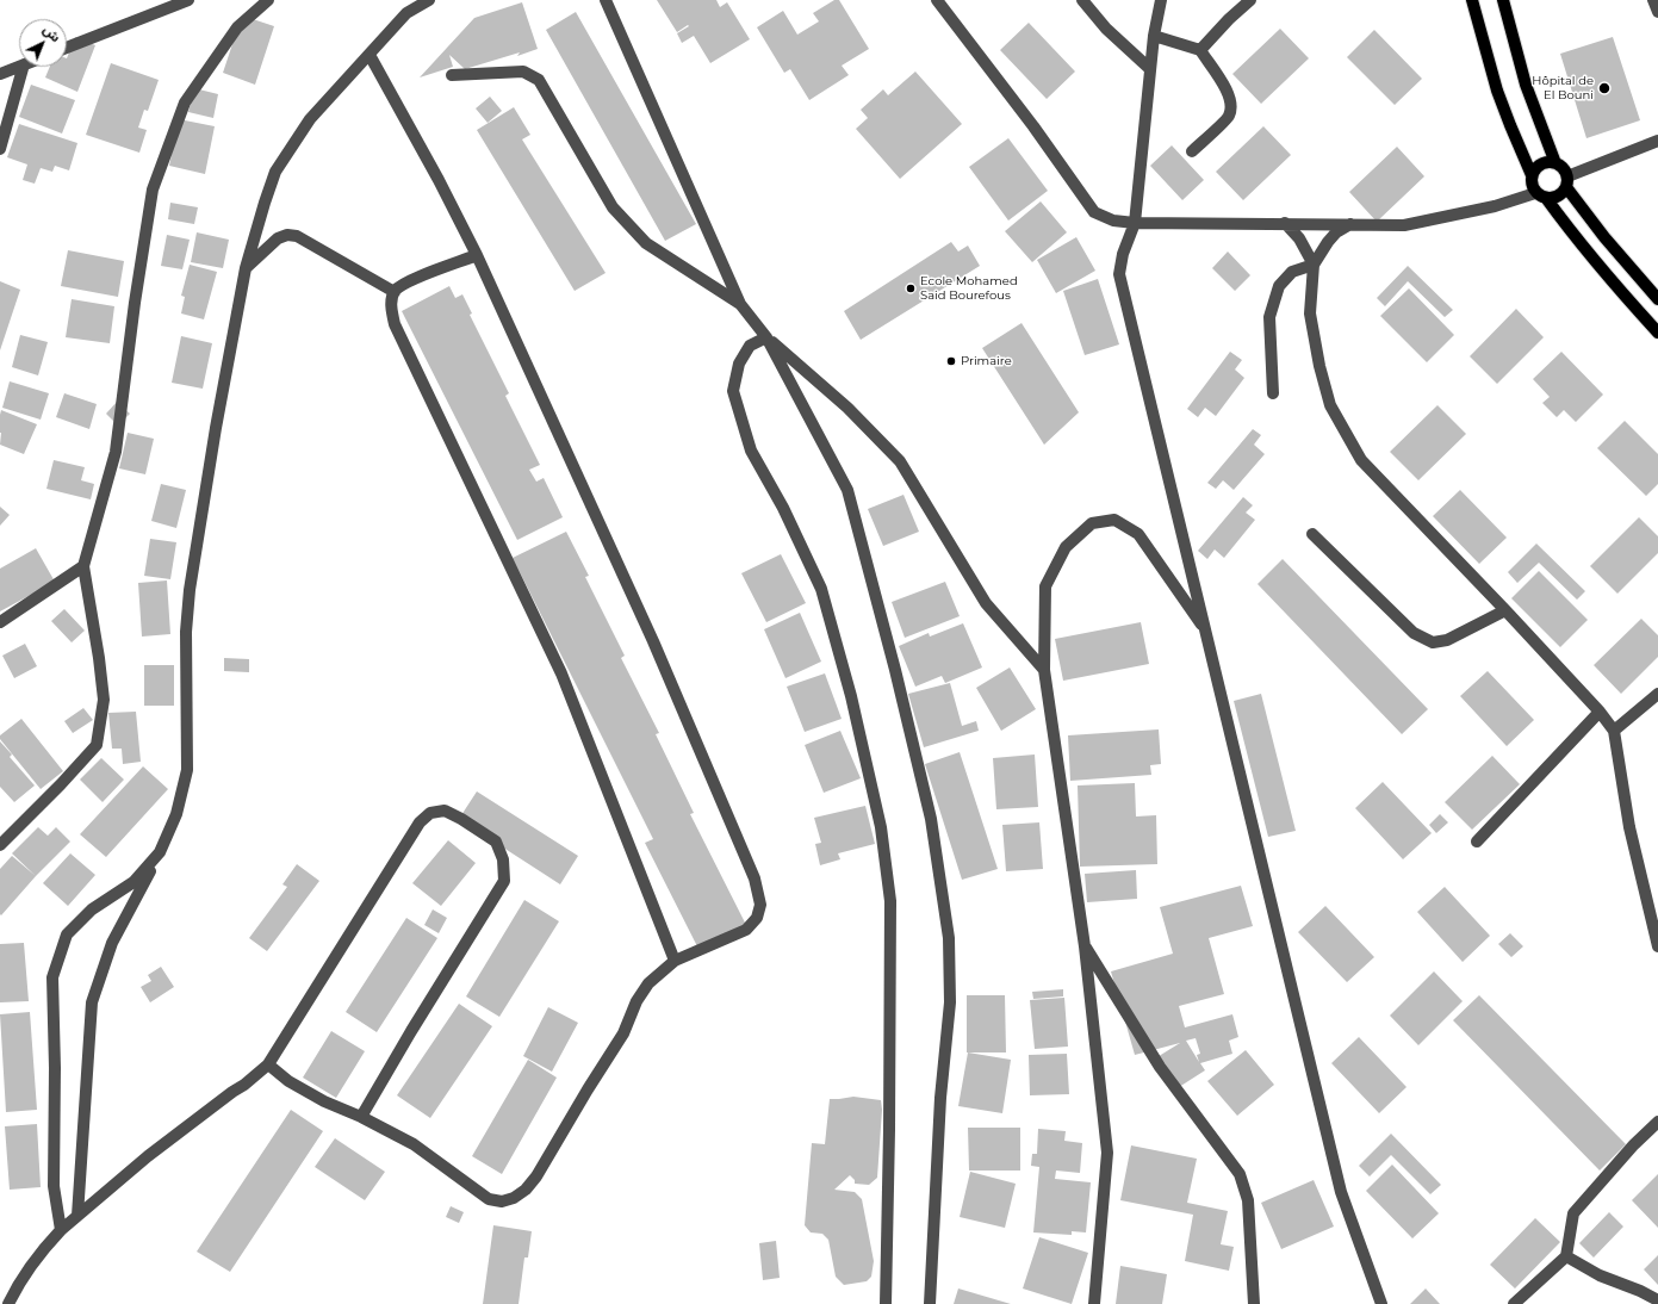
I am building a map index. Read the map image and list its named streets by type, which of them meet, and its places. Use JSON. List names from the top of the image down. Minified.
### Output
{"places":["Hôpital de El Bouni","Ecole Mohamed Said Bourefous","Primaire"],"north":"top right"}
